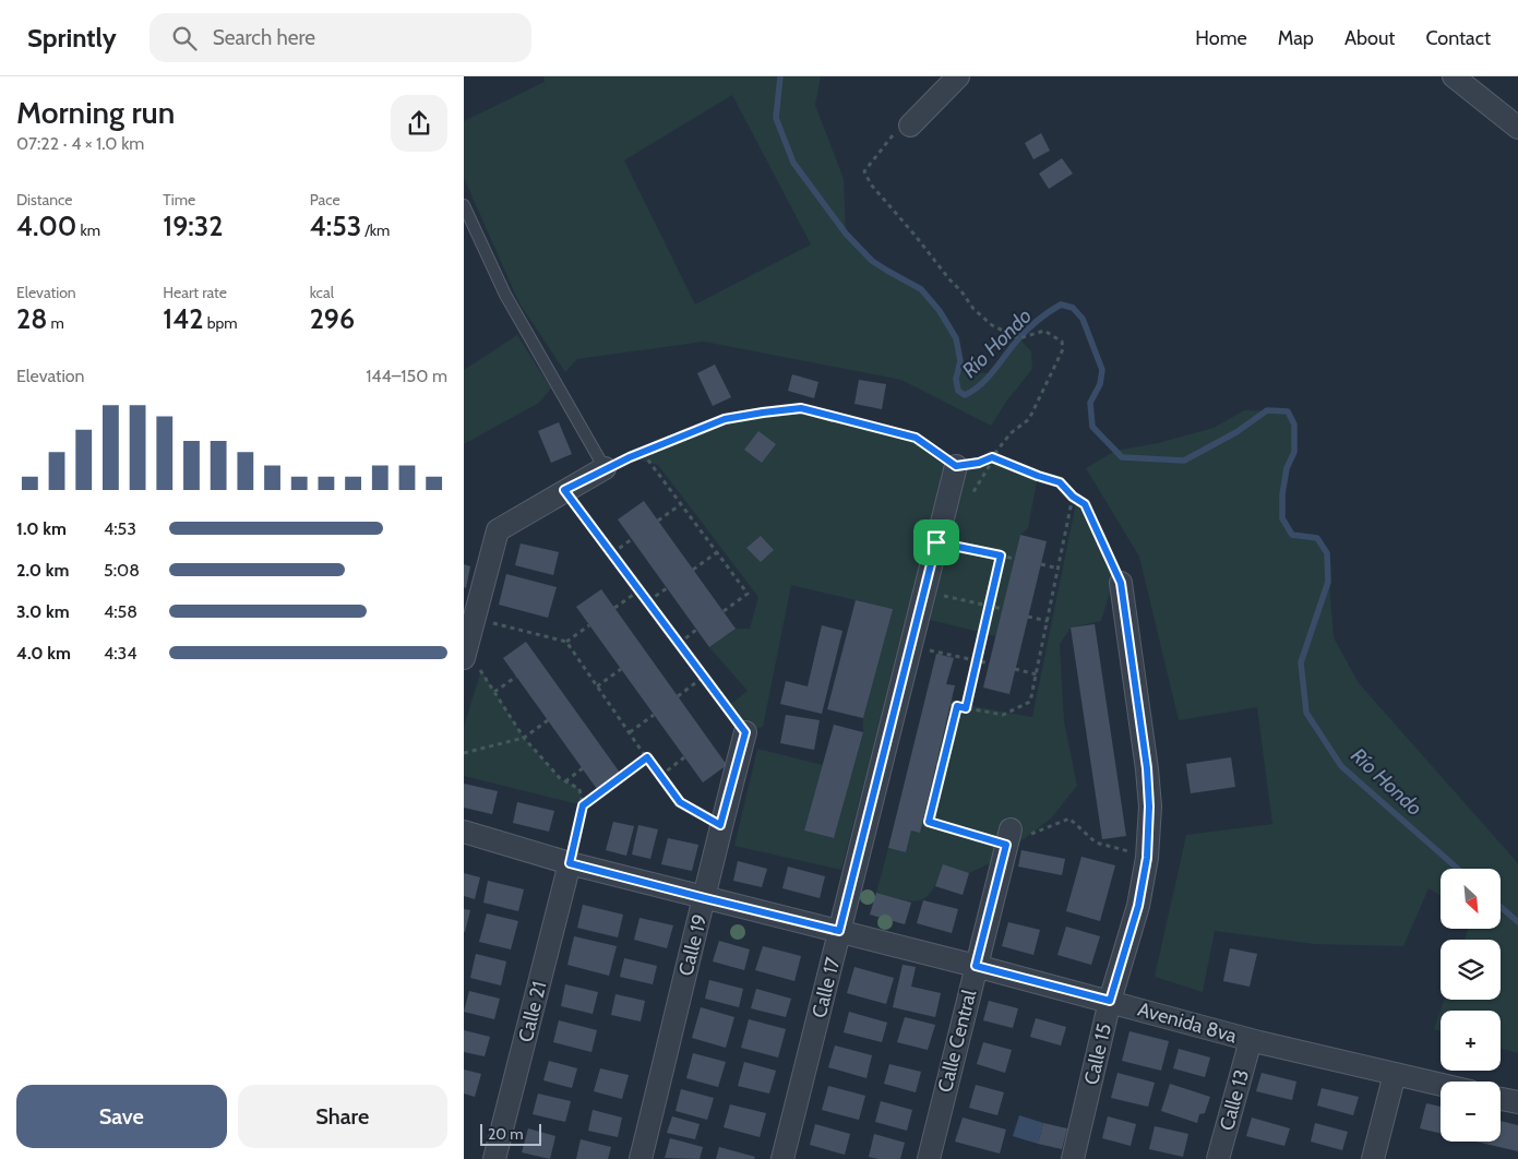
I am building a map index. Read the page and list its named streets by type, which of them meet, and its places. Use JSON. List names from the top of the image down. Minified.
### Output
{"streets":{"street":["Calle 19","Calle 17","Calle 21","Avenida 8va","Calle Central","Calle 15","Calle 13"]},"crossings":[["Calle 19","Avenida 8va"],["Calle 17","Avenida 8va"],["Calle 21","Avenida 8va"],["Avenida 8va","Calle Central"],["Avenida 8va","Calle 15"],["Avenida 8va","Calle 13"]],"water":["Río Hondo"],"scale_bar":"20 m","north":"bottom right","page":{"header":"Sprintly","search":"Search here","nav":["Home","Map","About","Contact"],"heading":["Morning run","07:22 · 4 × 1.0 km"],"stats":[["Distance","4.00 km"],["Time","19:32"],["Pace","4:53 /km"],["Elevation","28 m"],["Heart rate","142 bpm"],["kcal","296"]],"chart":["Elevation","144–150 m"],"list":[{"name":"1.0 km","note":"4:53"},{"name":"2.0 km","note":"5:08"},{"name":"3.0 km","note":"4:58"},{"name":"4.0 km","note":"4:34"}],"map_buttons":["+","−"],"buttons":["Save","Share"],"scale":"20 m"}}
